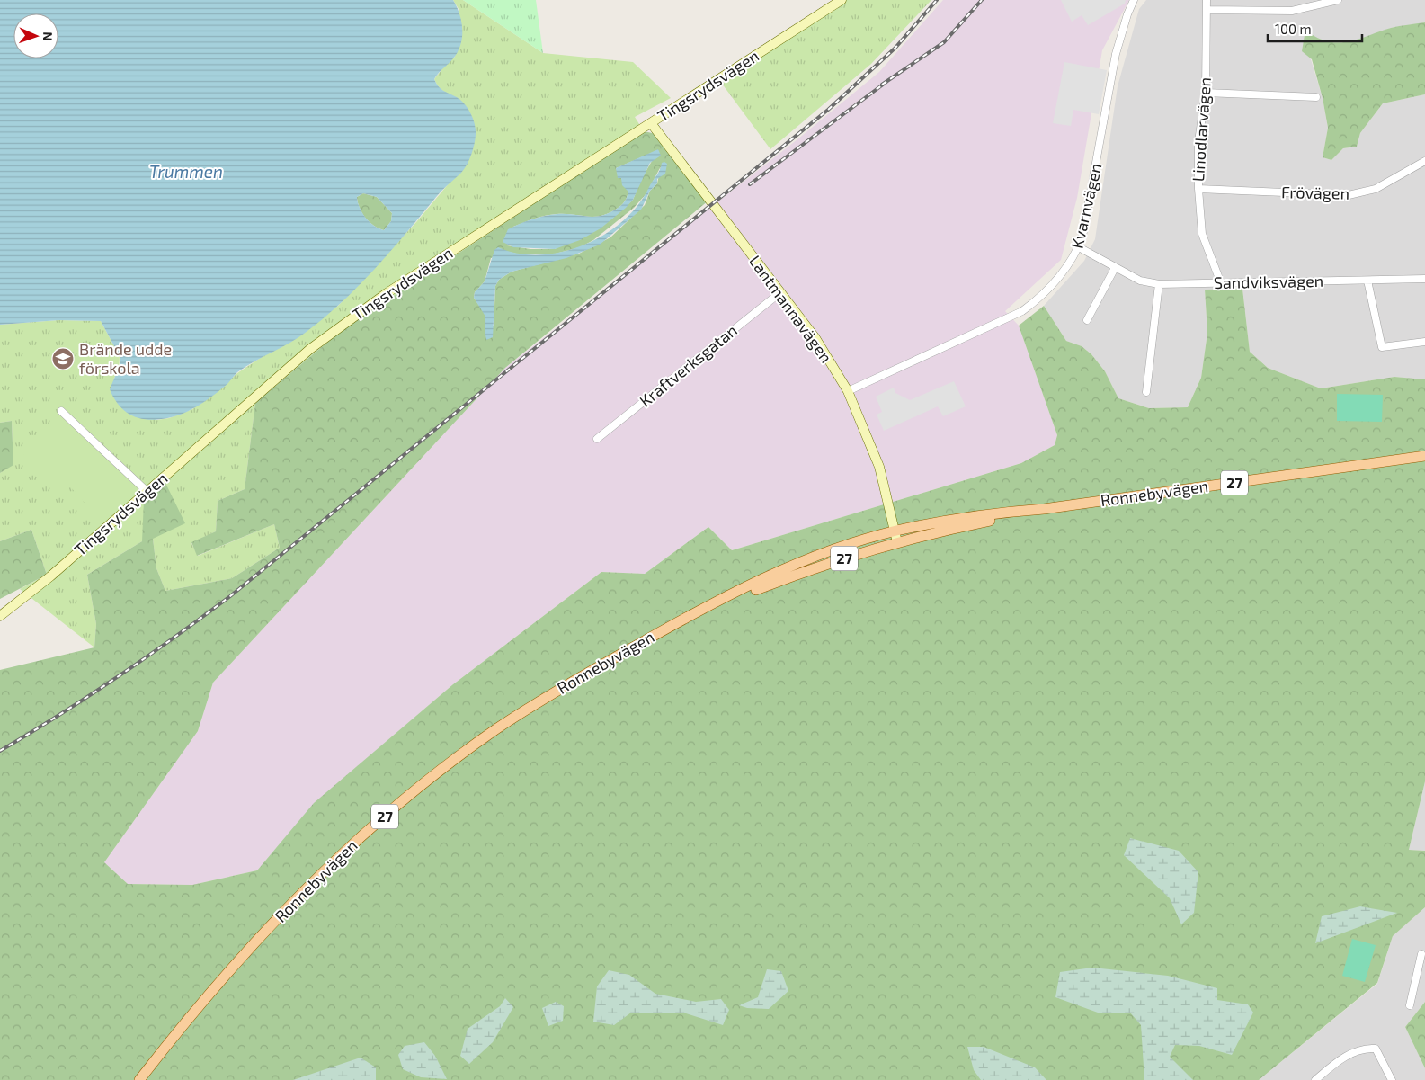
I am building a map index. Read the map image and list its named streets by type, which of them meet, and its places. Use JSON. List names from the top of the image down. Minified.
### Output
{"streets":{"main road":["27","Ronnebyvägen"],"street":["Tingsrydsvägen","Linodlarvägen","Frövägen","Kvarnvägen","Sandviksvägen","Lantmannavägen","Kraftverksgatan"]},"crossings":[["Tingsrydsvägen","Lantmannavägen"],["Linodlarvägen","Frövägen"],["Linodlarvägen","Sandviksvägen"],["Kvarnvägen","Sandviksvägen"],["Kvarnvägen","Lantmannavägen"],["Lantmannavägen","Kraftverksgatan"],["Lantmannavägen","Ronnebyvägen"]],"water":["Trummen"],"places":{"school or university":["Brände udde förskola"]},"scale_bar":"100 m","north":"right"}
